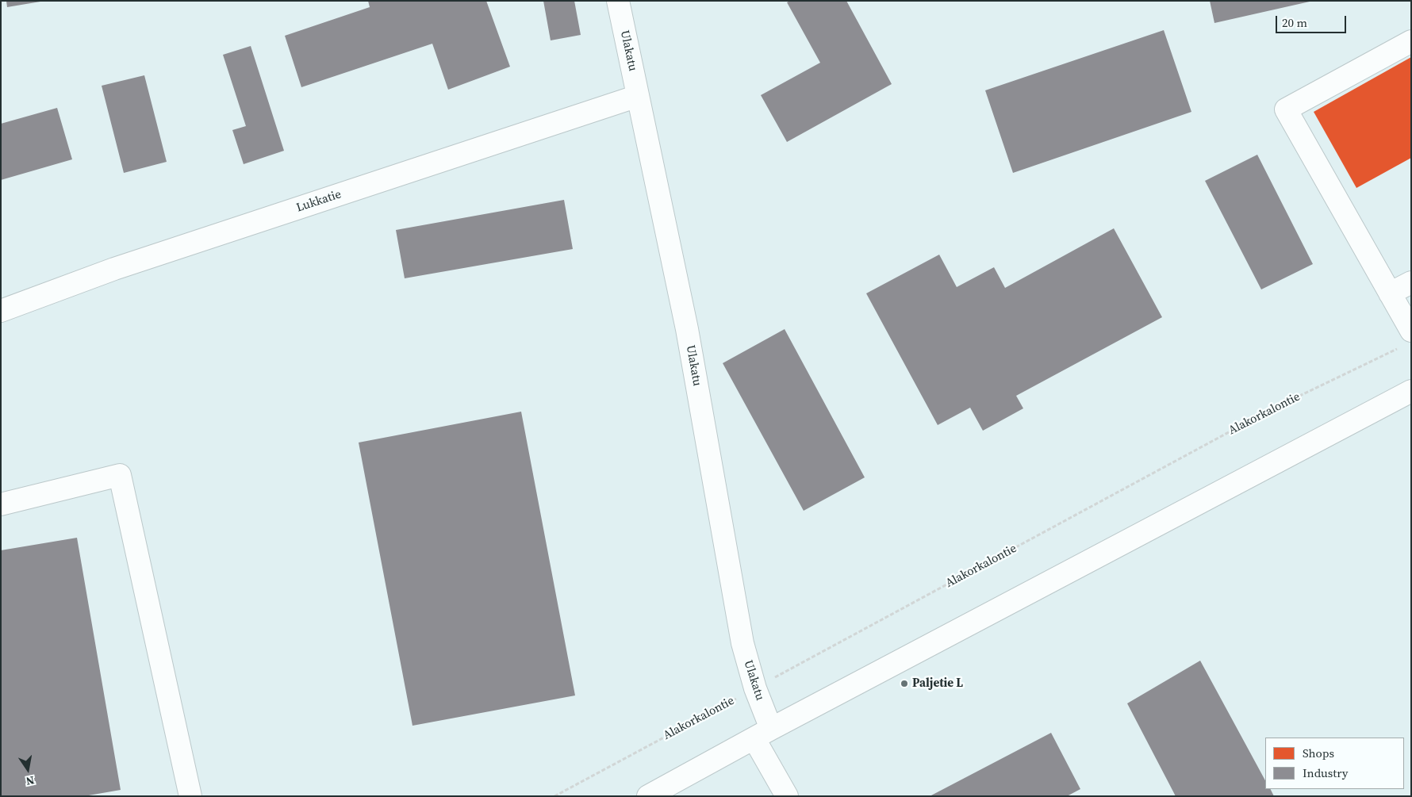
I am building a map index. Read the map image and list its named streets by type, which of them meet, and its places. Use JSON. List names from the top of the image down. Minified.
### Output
{"streets":{"street":["Ulakatu","Lukkatie"],"path":["Alakorkalontie"]},"crossings":[["Ulakatu","Lukkatie"],["Ulakatu","Alakorkalontie"]],"places":["Paljetie L"],"legend":["Shops","Industry"],"scale_bar":"20 m","north":"bottom"}
